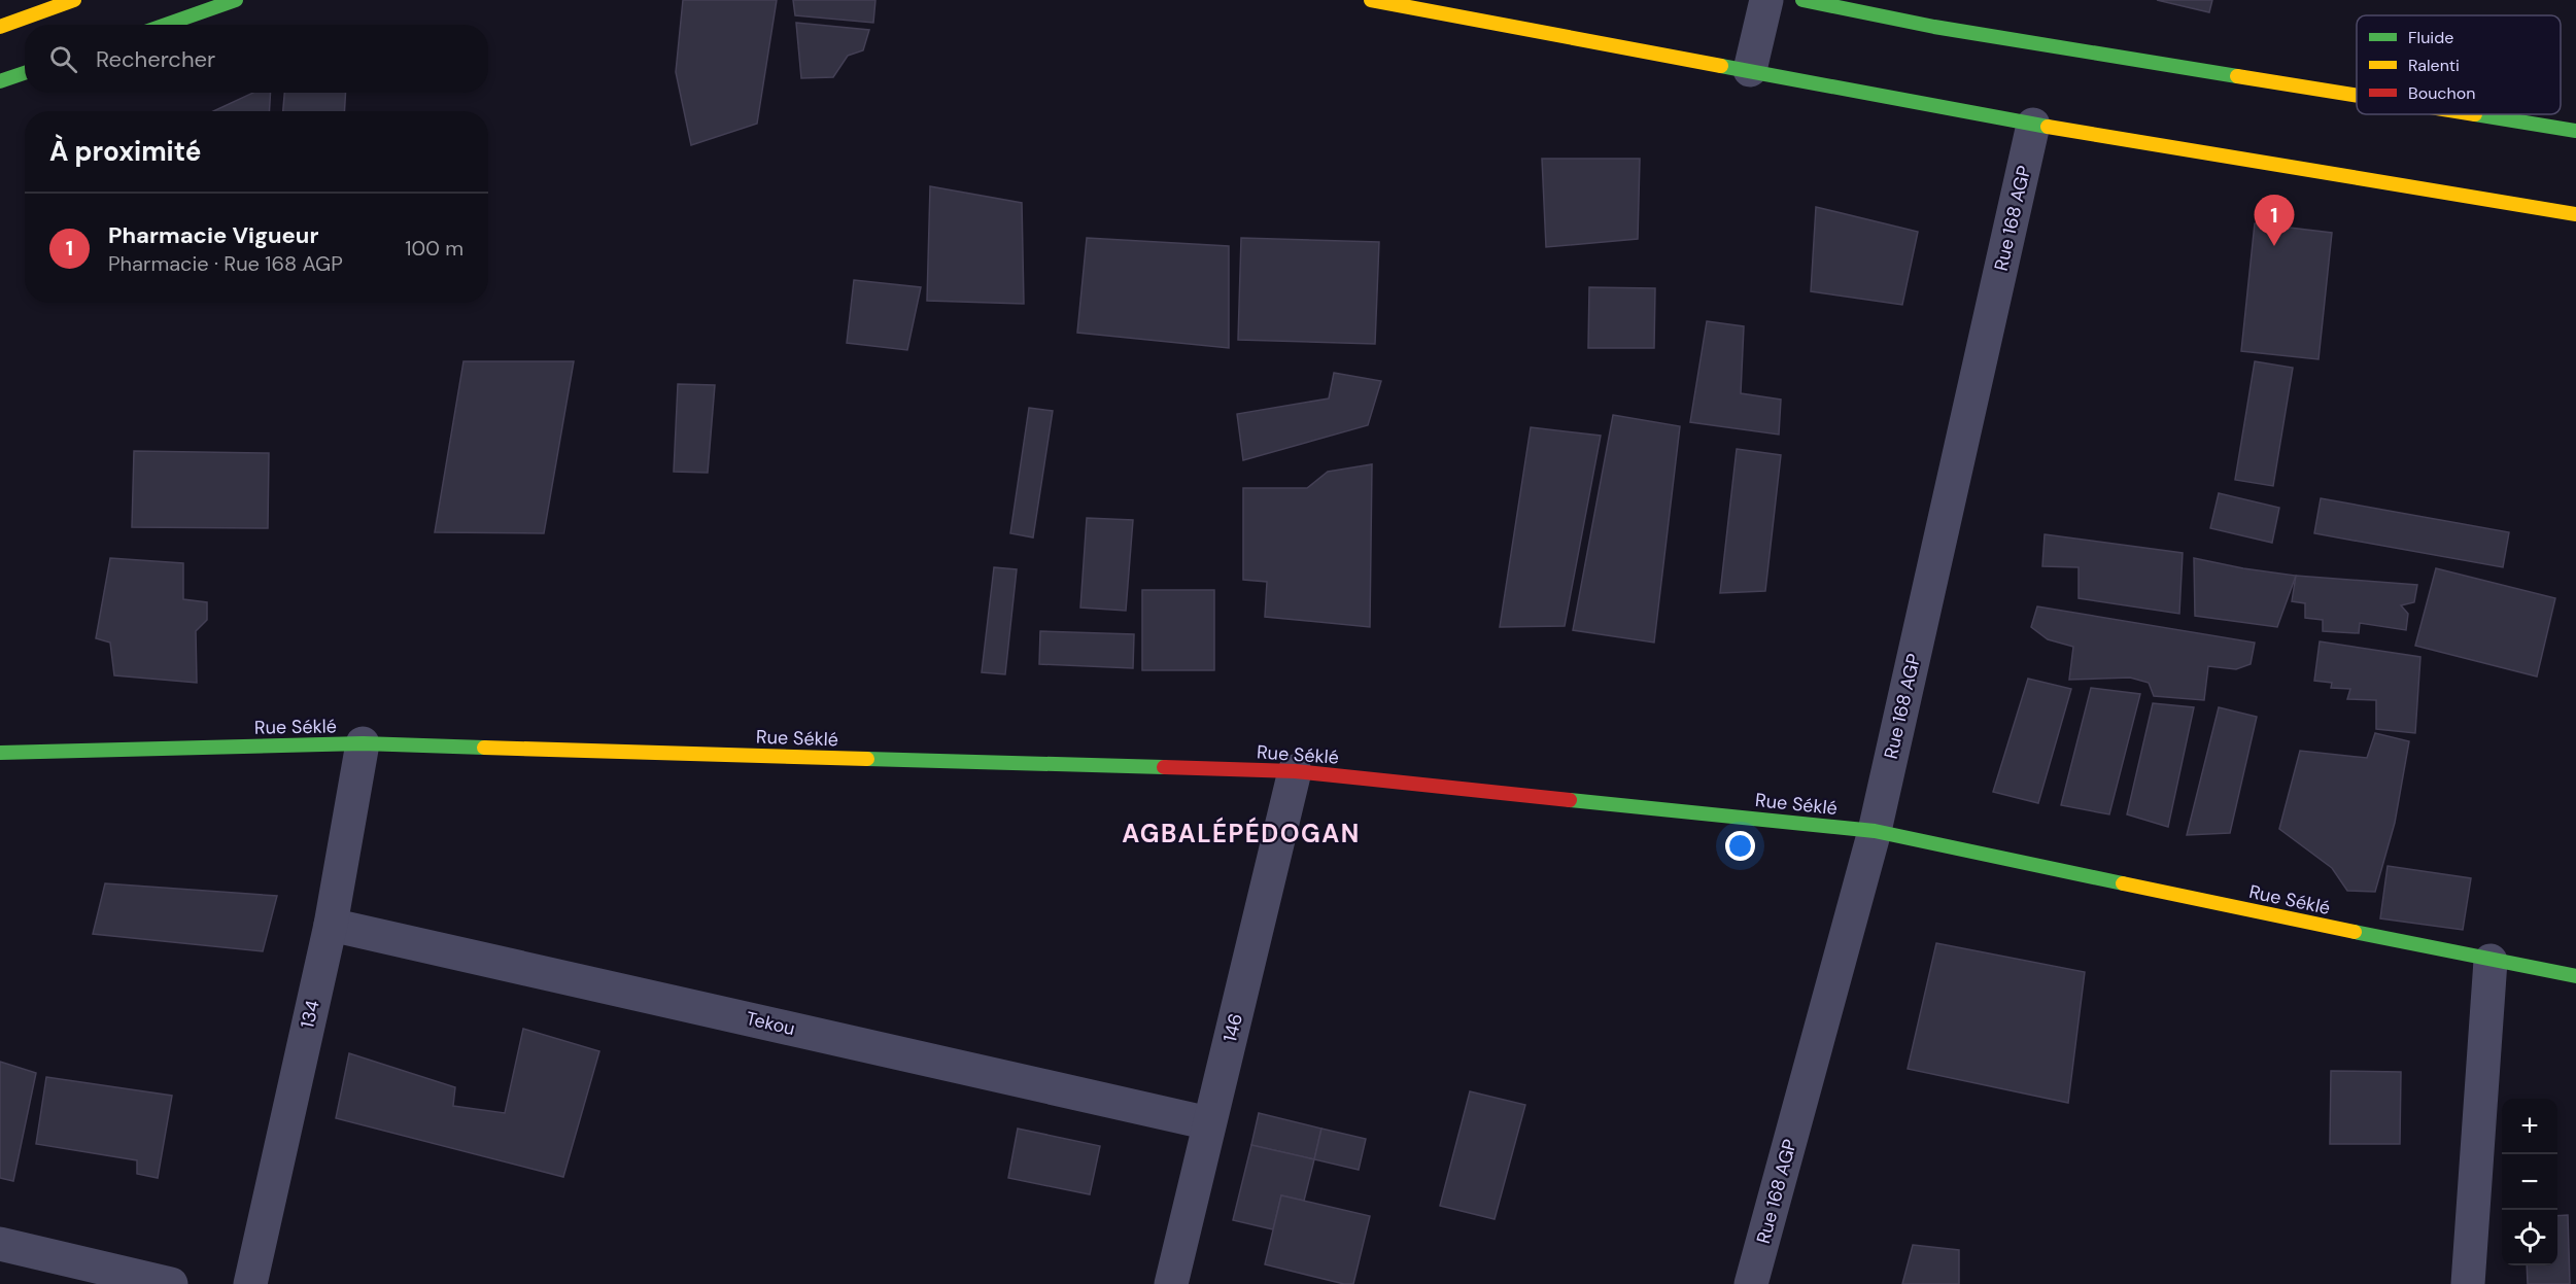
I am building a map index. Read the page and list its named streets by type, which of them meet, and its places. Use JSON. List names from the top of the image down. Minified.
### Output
{"streets":{"street":["Rue 168 AGP","Rue Séklé","134","Tekou","146"]},"crossings":[["Rue 168 AGP","Rue Séklé"],["Rue Séklé","134"],["Rue Séklé","146"],["134","Tekou"],["Tekou","146"]],"districts":["AGBALÉPÉDOGAN"],"legend":["Fluide","Ralenti","Bouchon"],"page":{"search":"Rechercher","heading":"À proximité","list":[{"mark":"1","name":"Pharmacie Vigueur","note":"Pharmacie · Rue 168 AGP","value":"100 m"}],"pins":"1","map_buttons":["+","−"]}}
